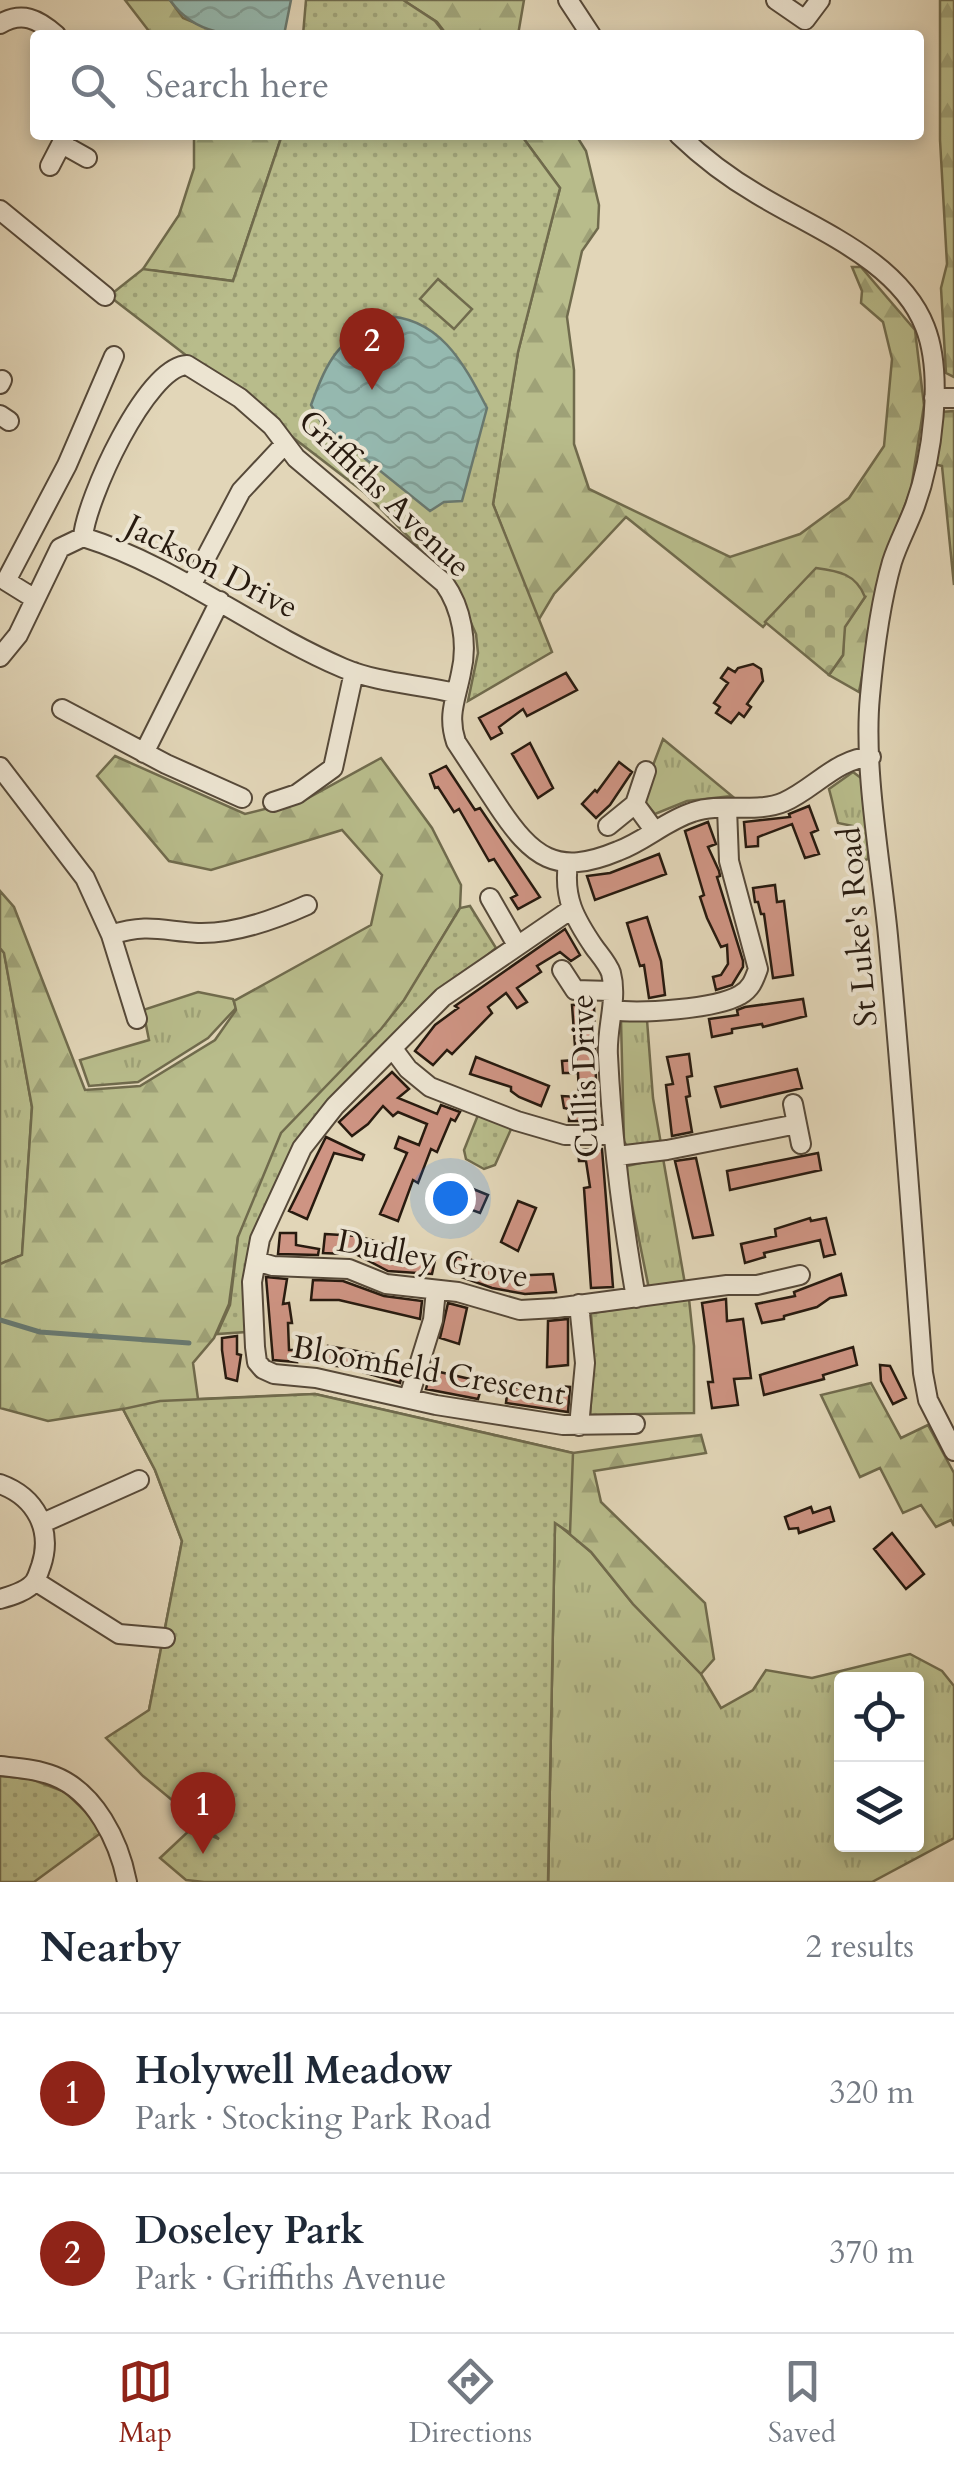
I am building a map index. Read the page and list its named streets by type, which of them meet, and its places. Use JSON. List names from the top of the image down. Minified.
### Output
{"streets":{"street":["Griffiths Avenue","Jackson Drive","St Luke's Road","Cullis Drive","Dudley Grove","Bloomfield Crescent"]},"crossings":[["Griffiths Avenue","Jackson Drive"],["Cullis Drive","Dudley Grove"],["Cullis Drive","Bloomfield Crescent"],["Dudley Grove","Bloomfield Crescent"]],"page":{"search":"Search here","pins":["2","1"],"heading":["Nearby","2 results"],"list":[{"mark":"1","name":"Holywell Meadow","note":"Park · Stocking Park Road","value":"320 m"},{"mark":"2","name":"Doseley Park","note":"Park · Griffiths Avenue","value":"370 m"}],"nav":["Map","Directions","Saved"]}}
